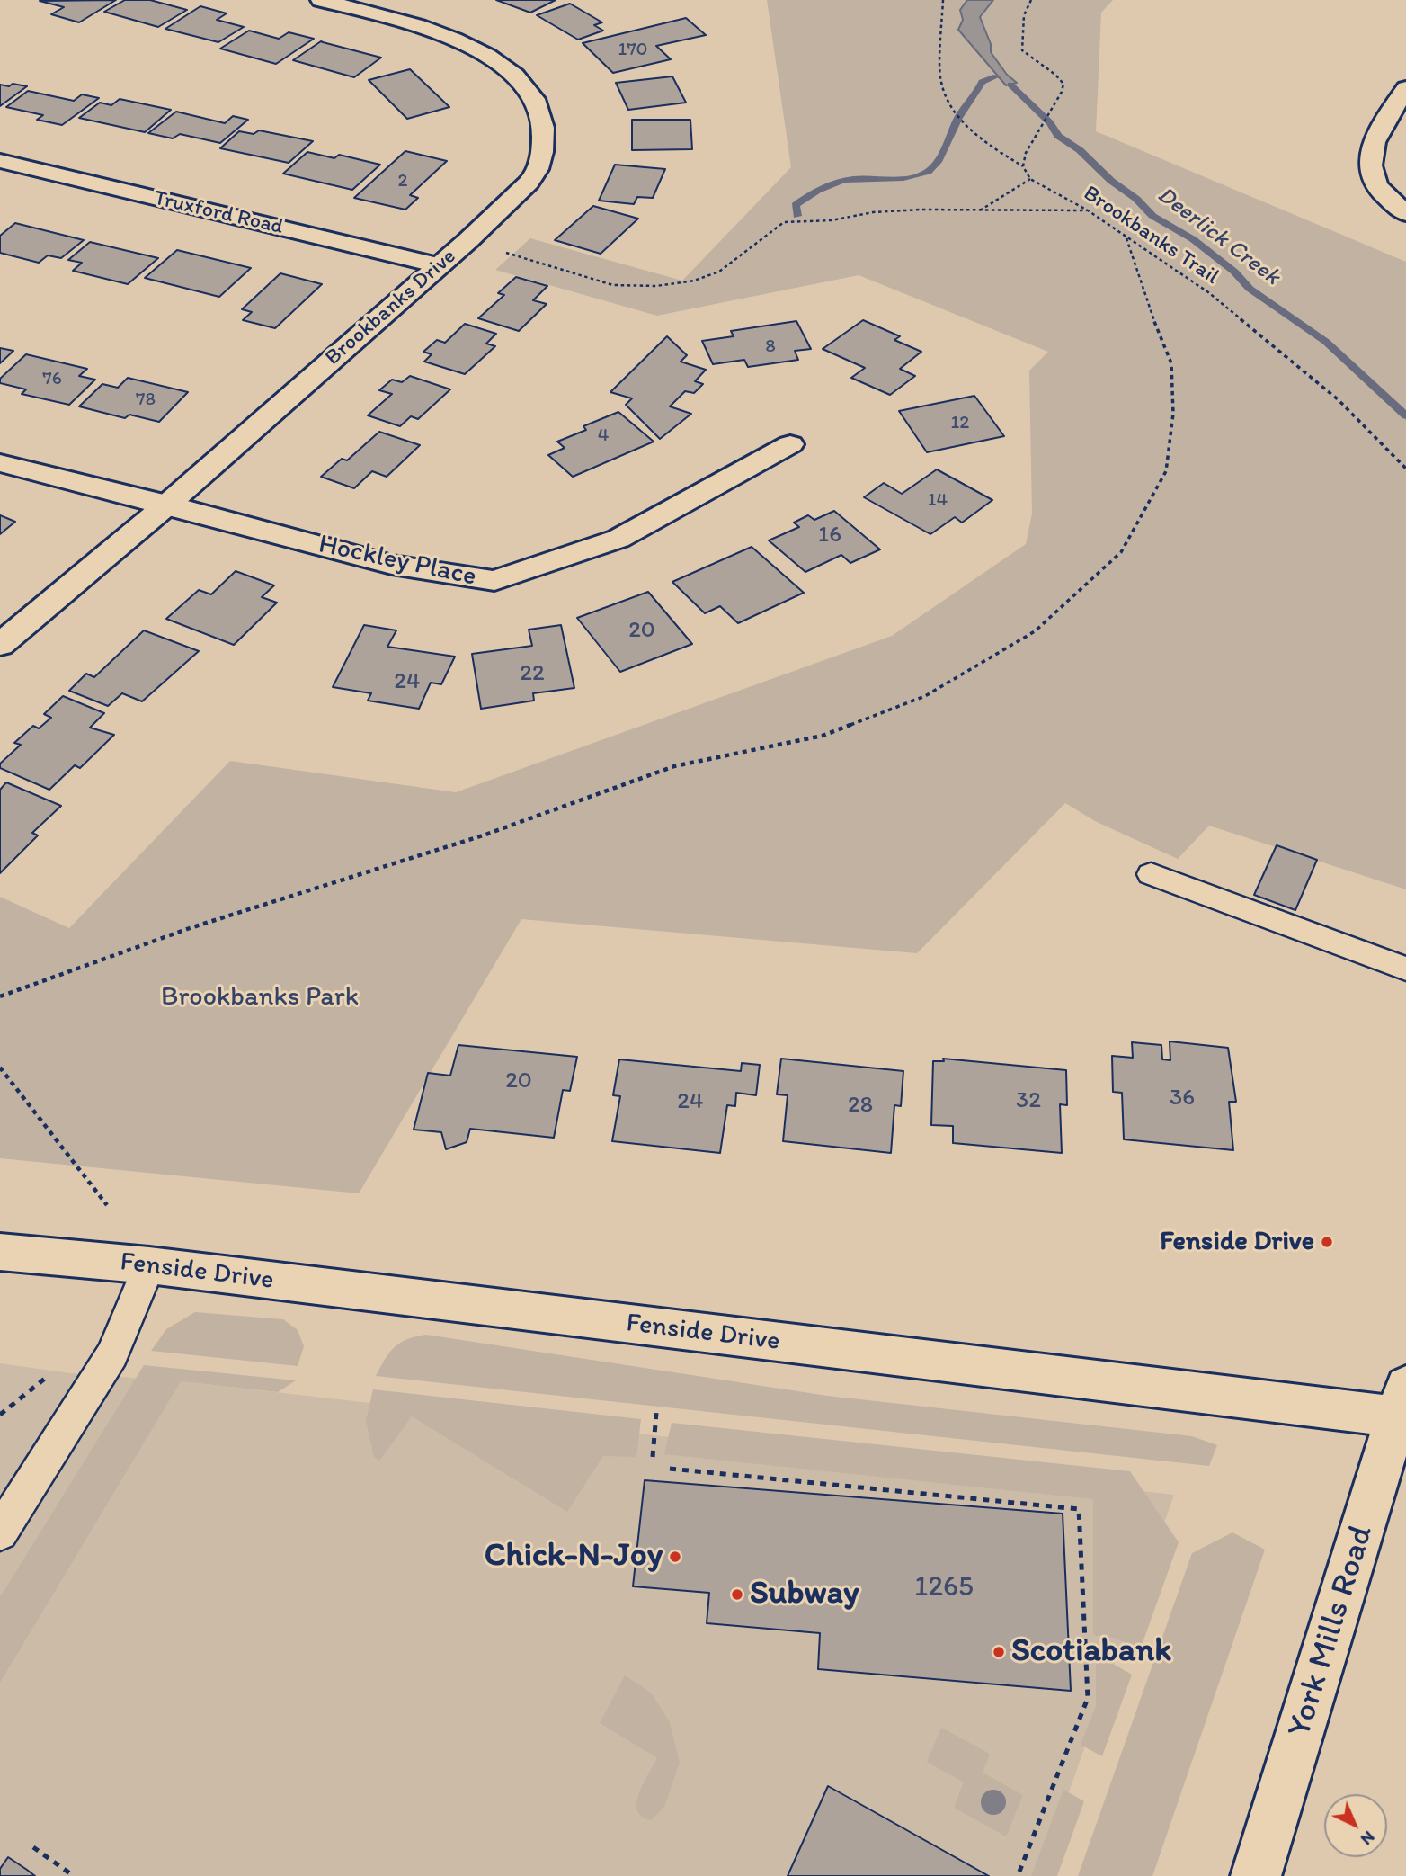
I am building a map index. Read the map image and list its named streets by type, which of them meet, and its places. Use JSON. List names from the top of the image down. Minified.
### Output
{"streets":{"street":["Truxford Road","Brookbanks Drive","Hockley Place","Fenside Drive","York Mills Road"],"path":["Brookbanks Trail"]},"crossings":[["Truxford Road","Brookbanks Drive"],["Brookbanks Drive","Hockley Place"],["Fenside Drive","York Mills Road"]],"water":["Deerlick Creek"],"parks":["Brookbanks Park"],"places":["Fenside Drive","Chick-N-Joy","Subway","Scotiabank"],"house_numbers":["170","2","8","76","78","12","4","14","16","20","22","24","20","36","32","24","28","1265"],"north":"bottom right"}
